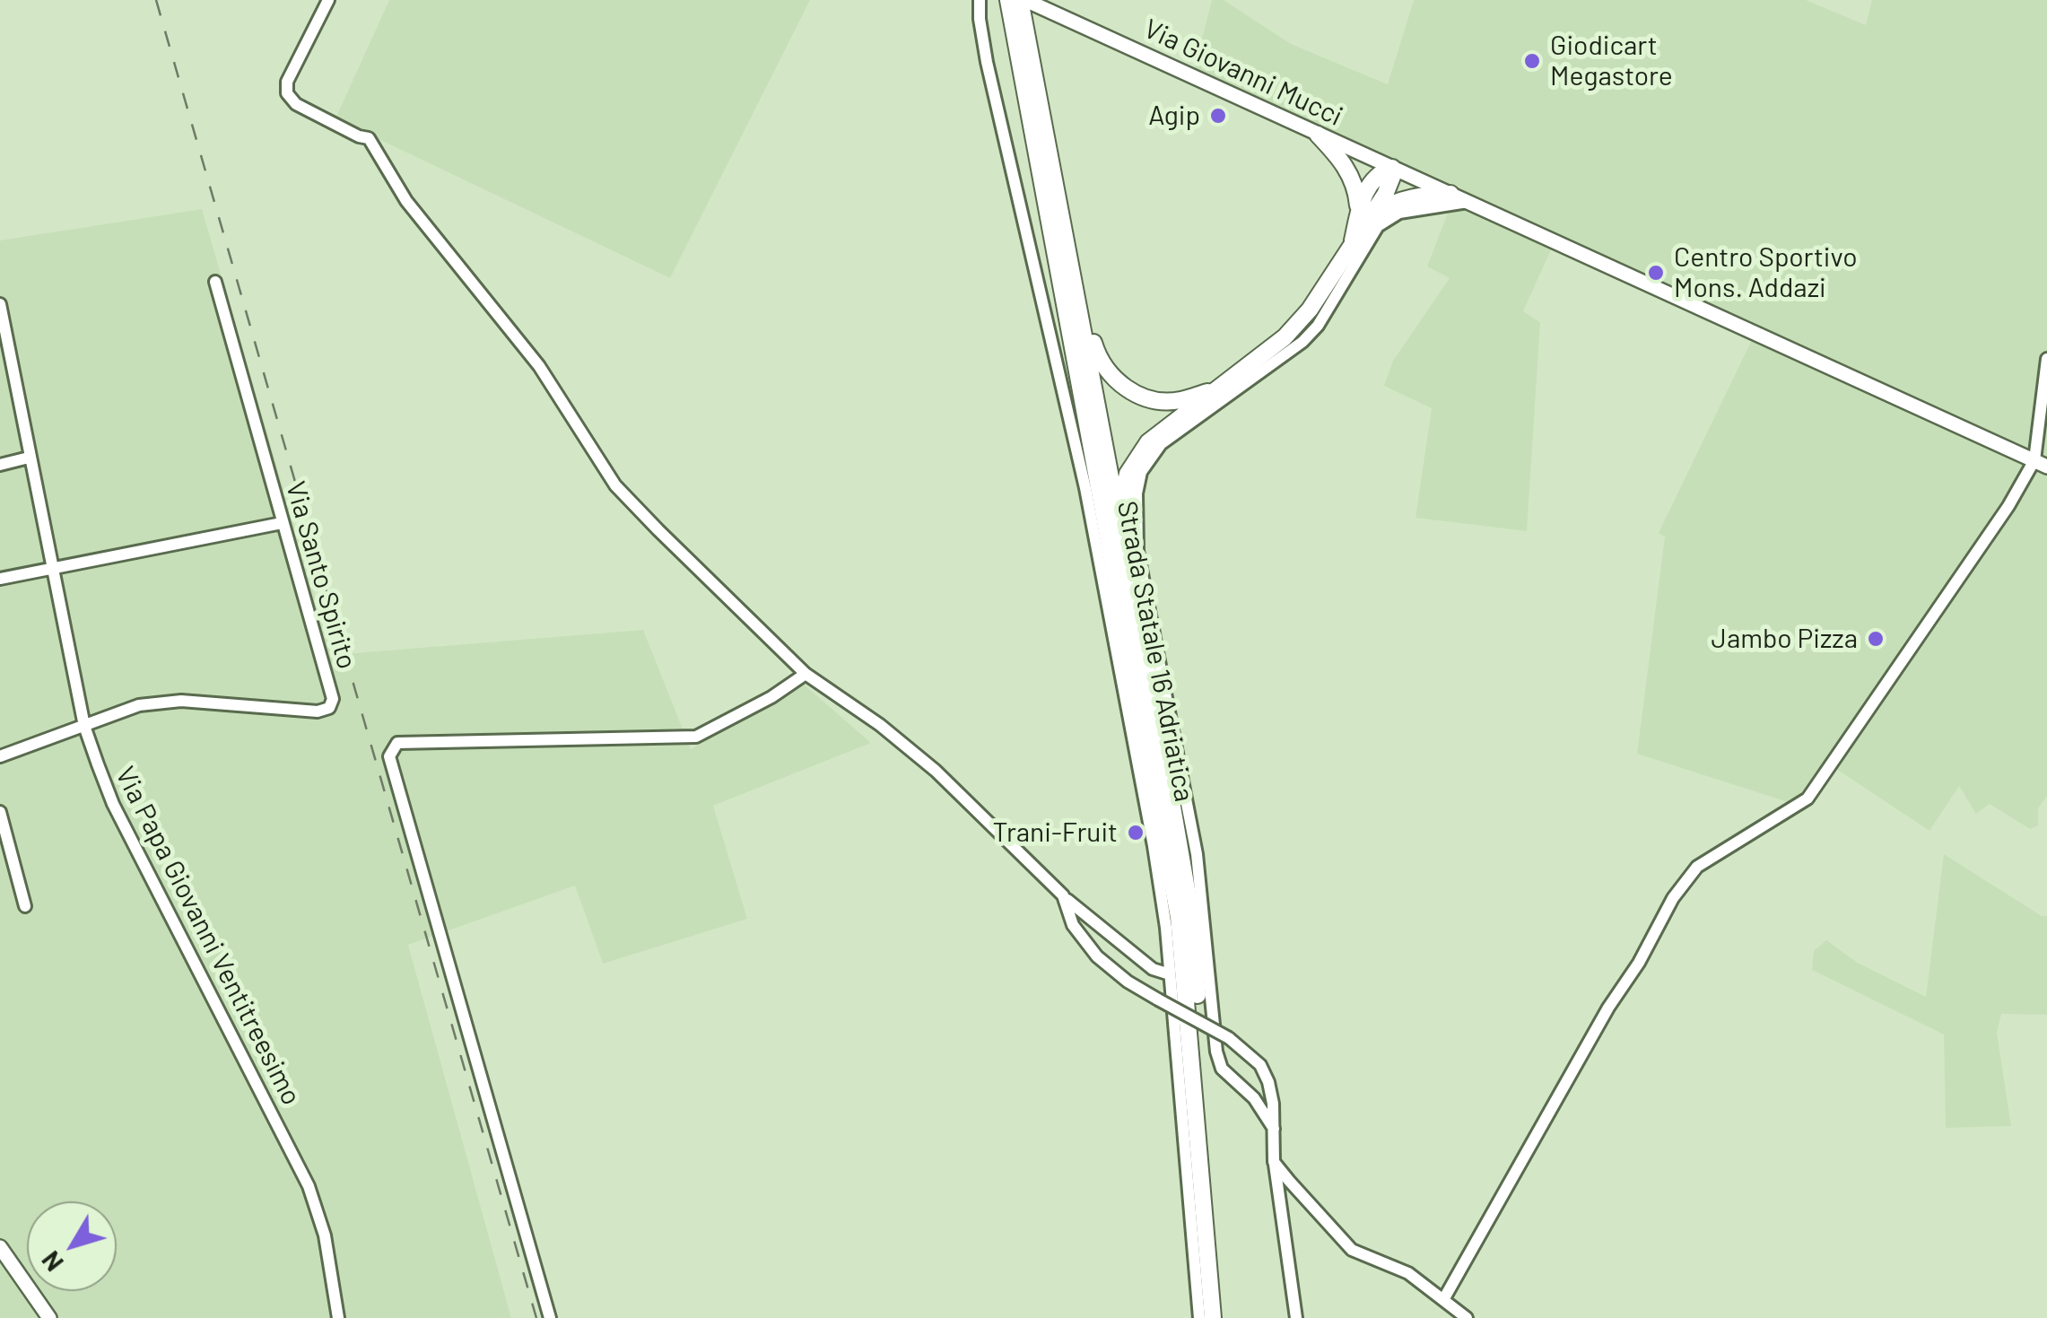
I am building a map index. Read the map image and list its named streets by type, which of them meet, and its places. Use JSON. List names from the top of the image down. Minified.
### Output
{"streets":{"highway":["Strada Statale 16 Adriatica"],"main road":["Via Giovanni Mucci"],"street":["Via Santo Spirito","Via Papa Giovanni Ventitreesimo"]},"crossings":[["Via Giovanni Mucci","Strada Statale 16 Adriatica"],["Via Santo Spirito","Via Papa Giovanni Ventitreesimo"]],"places":["Giodicart Megastore","Agip","Centro Sportivo Mons. Addazi","Jambo Pizza","Trani-Fruit"],"north":"bottom left"}
